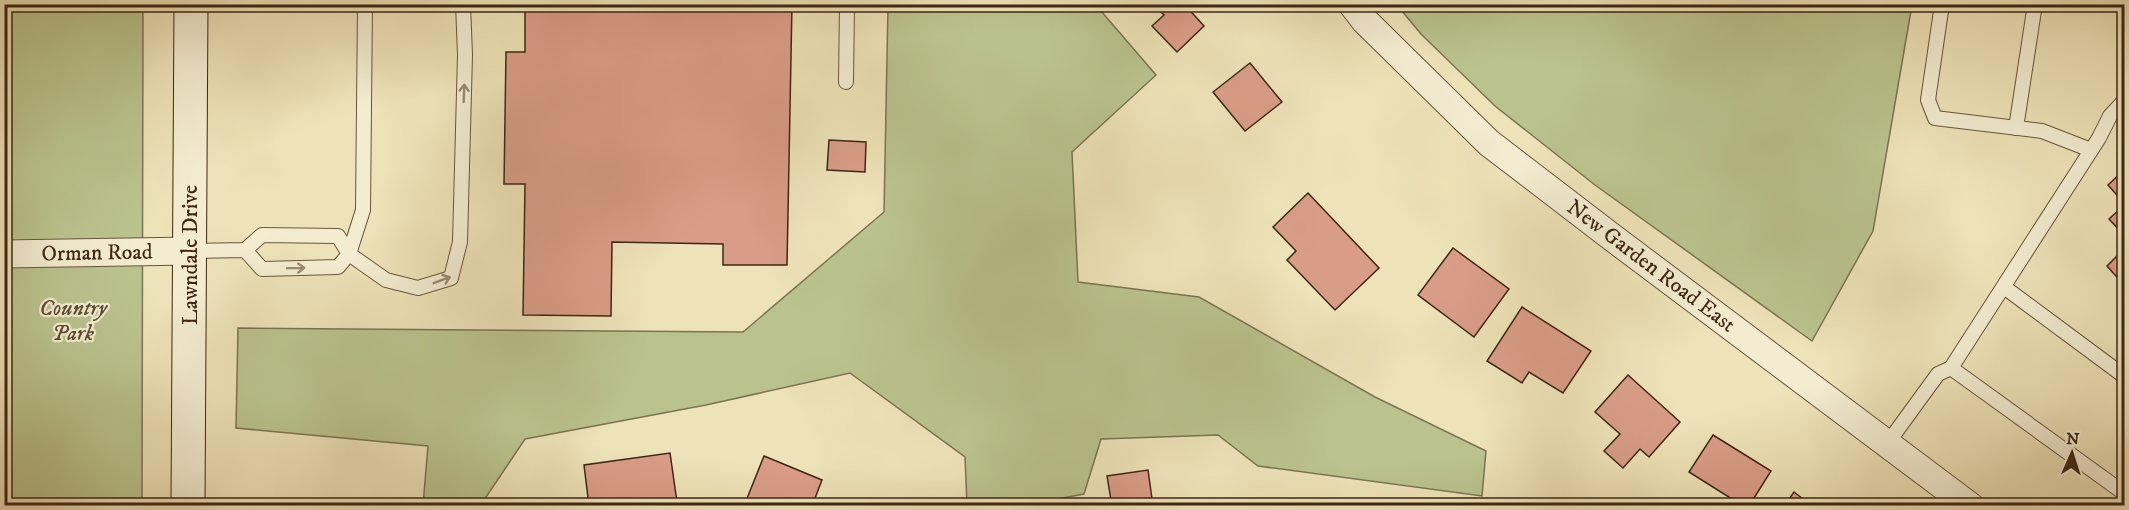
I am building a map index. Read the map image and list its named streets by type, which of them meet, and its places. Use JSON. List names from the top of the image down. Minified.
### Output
{"streets":{"main road":["Lawndale Drive"],"street":["Orman Road","New Garden Road East"]},"crossings":[["Orman Road","Lawndale Drive"]],"parks":["Country Park"],"north":"top"}
